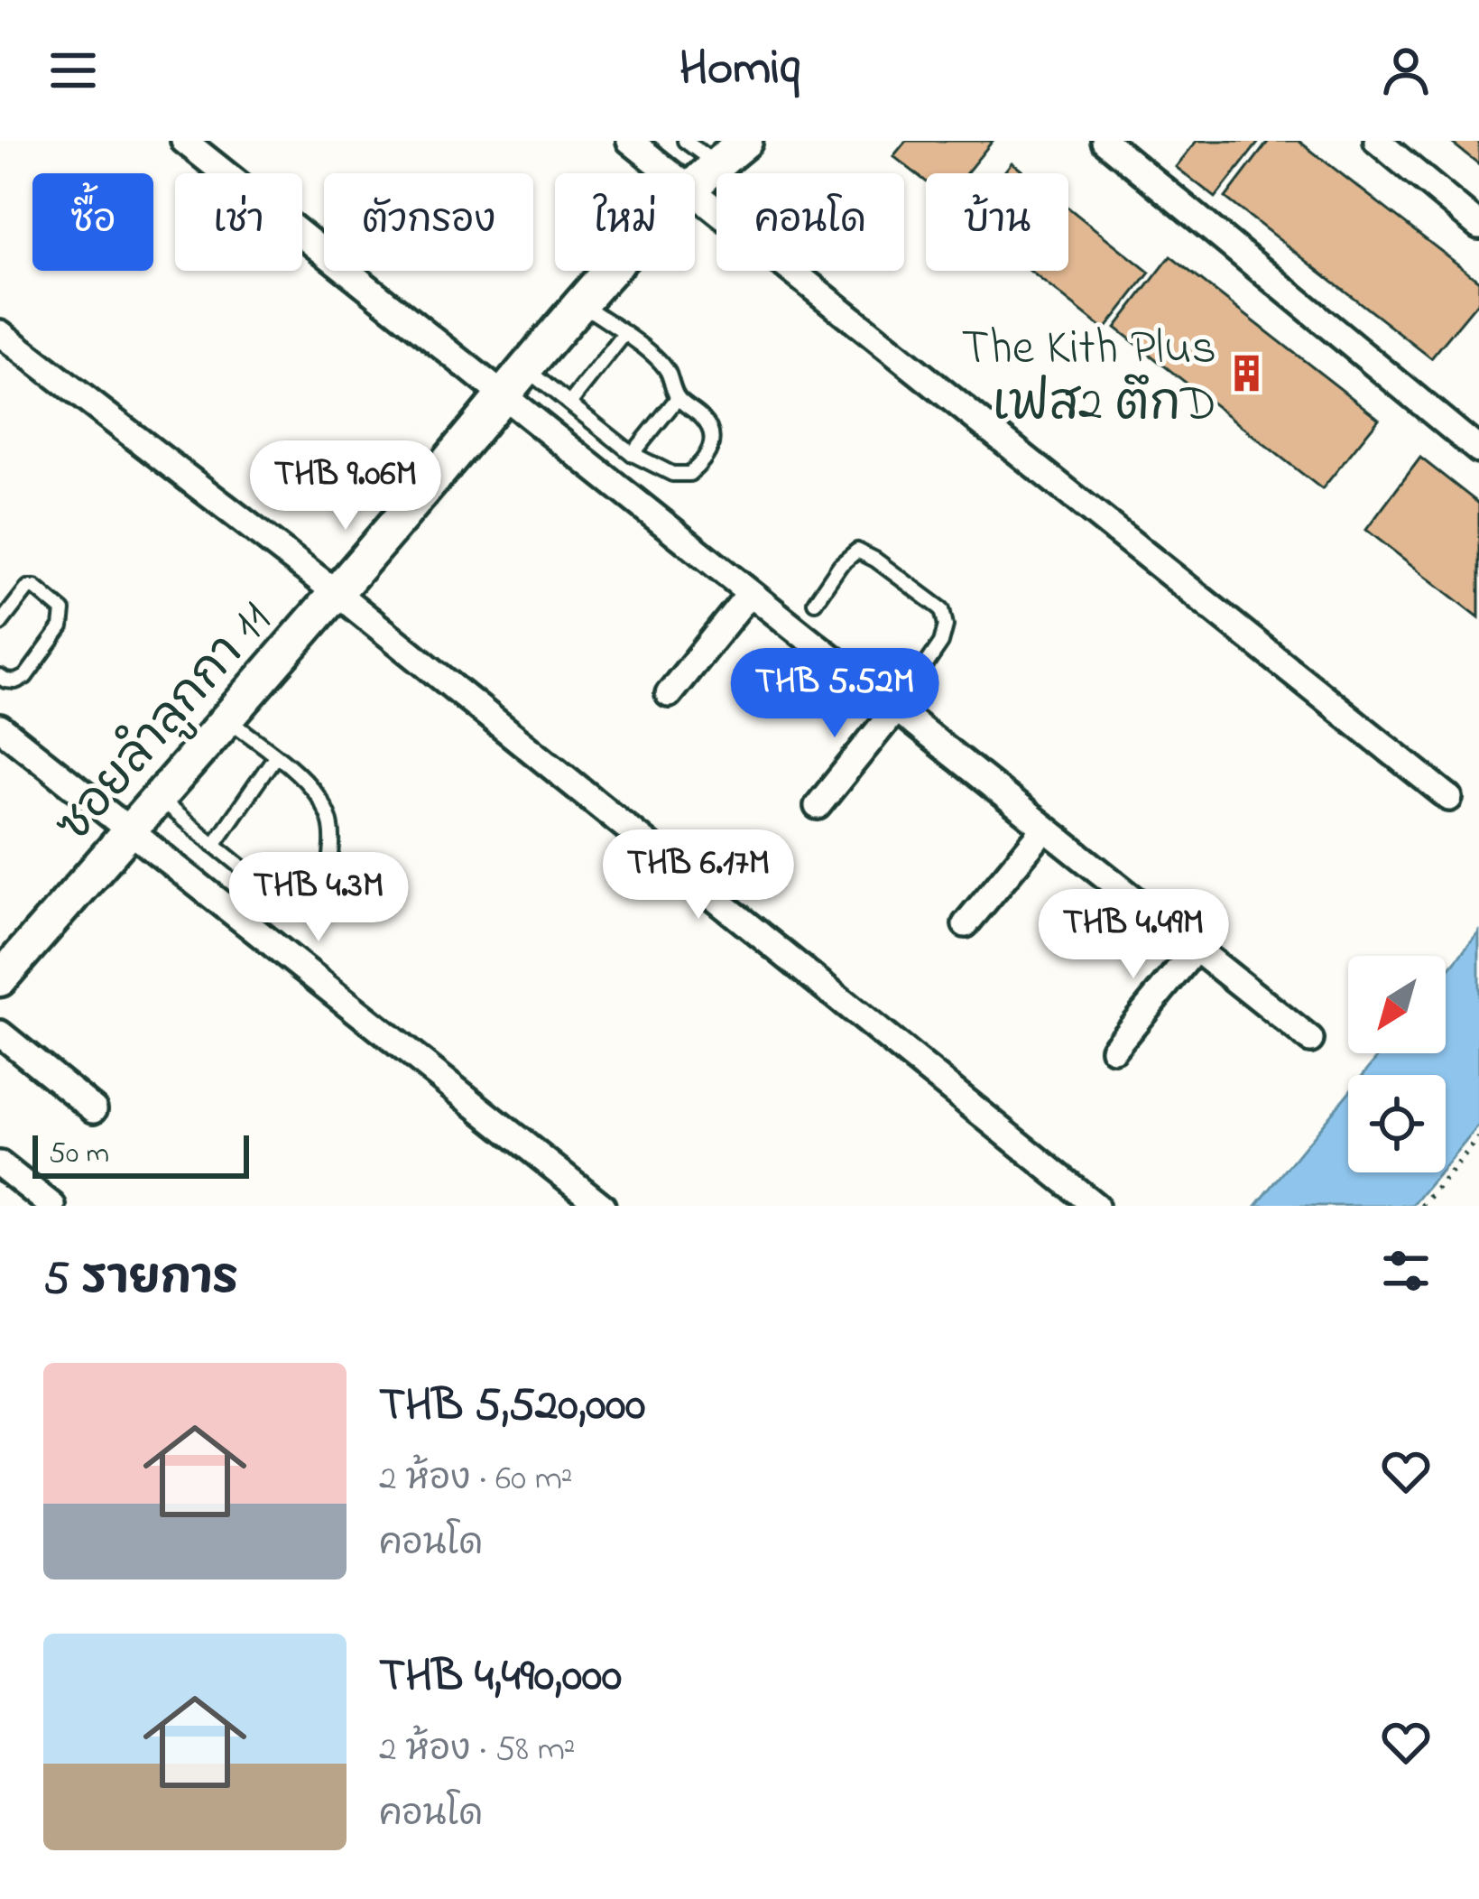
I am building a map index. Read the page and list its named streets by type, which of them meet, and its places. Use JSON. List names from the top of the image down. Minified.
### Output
{"streets":{"street":["ซอยลำลูกกา 11"]},"places":{"building":["The Kith Plus เฟส2 ตึกD"]},"scale_bar":"50 m","north":"bottom left","page":{"header":"Homiq","chip":["ซื้อ","เช่า","ตัวกรอง","ใหม่","คอนโด","บ้าน"],"price":["THB 9.06M","THB 5.52M","THB 6.17M","THB 4.3M","THB 4.49M"],"scale":"50 m","heading":"5 รายการ","list":[{"name":"THB 5,520,000","note":"2 ห้อง · 60 m² · คอนโด"},{"name":"THB 4,490,000","note":"2 ห้อง · 58 m² · คอนโด"}]}}
